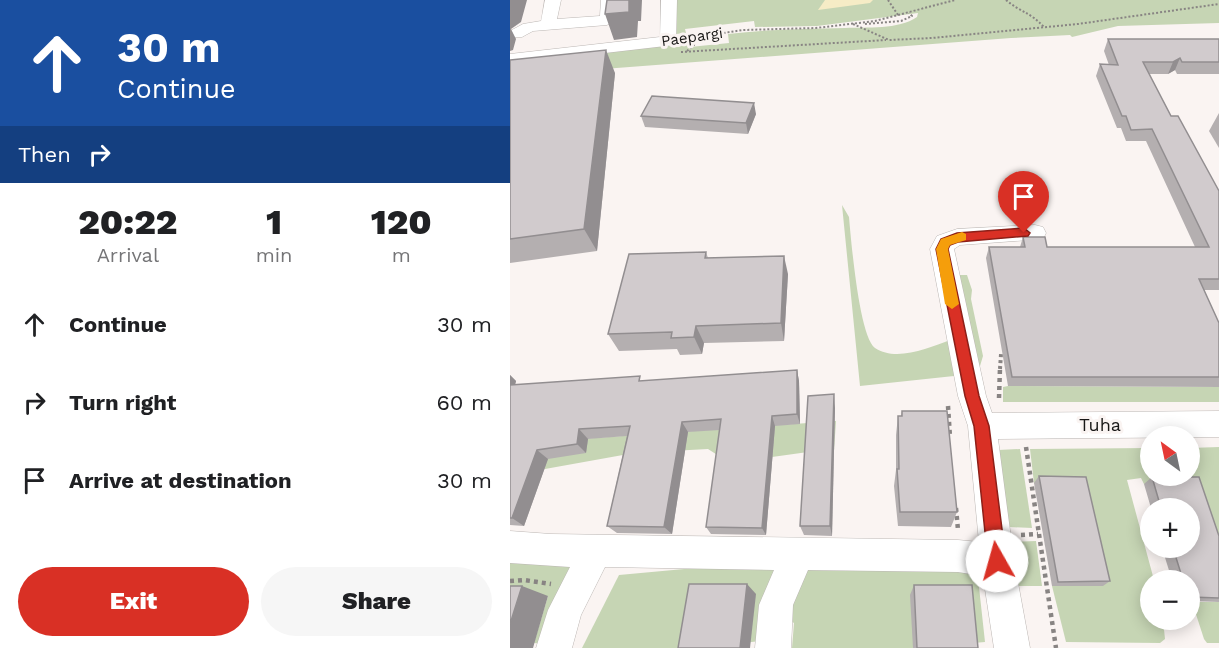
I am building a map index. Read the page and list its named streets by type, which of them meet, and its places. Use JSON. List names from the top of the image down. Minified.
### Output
{"streets":{"street":["Paepargi","Tuha"]},"north":"top left","page":{"turn":["30 m","Continue"],"then":"Then","eta":["20:22","Arrival","1","min","120","m"],"list":[{"name":"Continue","value":"30 m"},{"name":"Turn right","value":"60 m"},{"name":"Arrive at destination","value":"30 m"}],"map_buttons":["+","−"],"buttons":["Exit","Share"]}}
